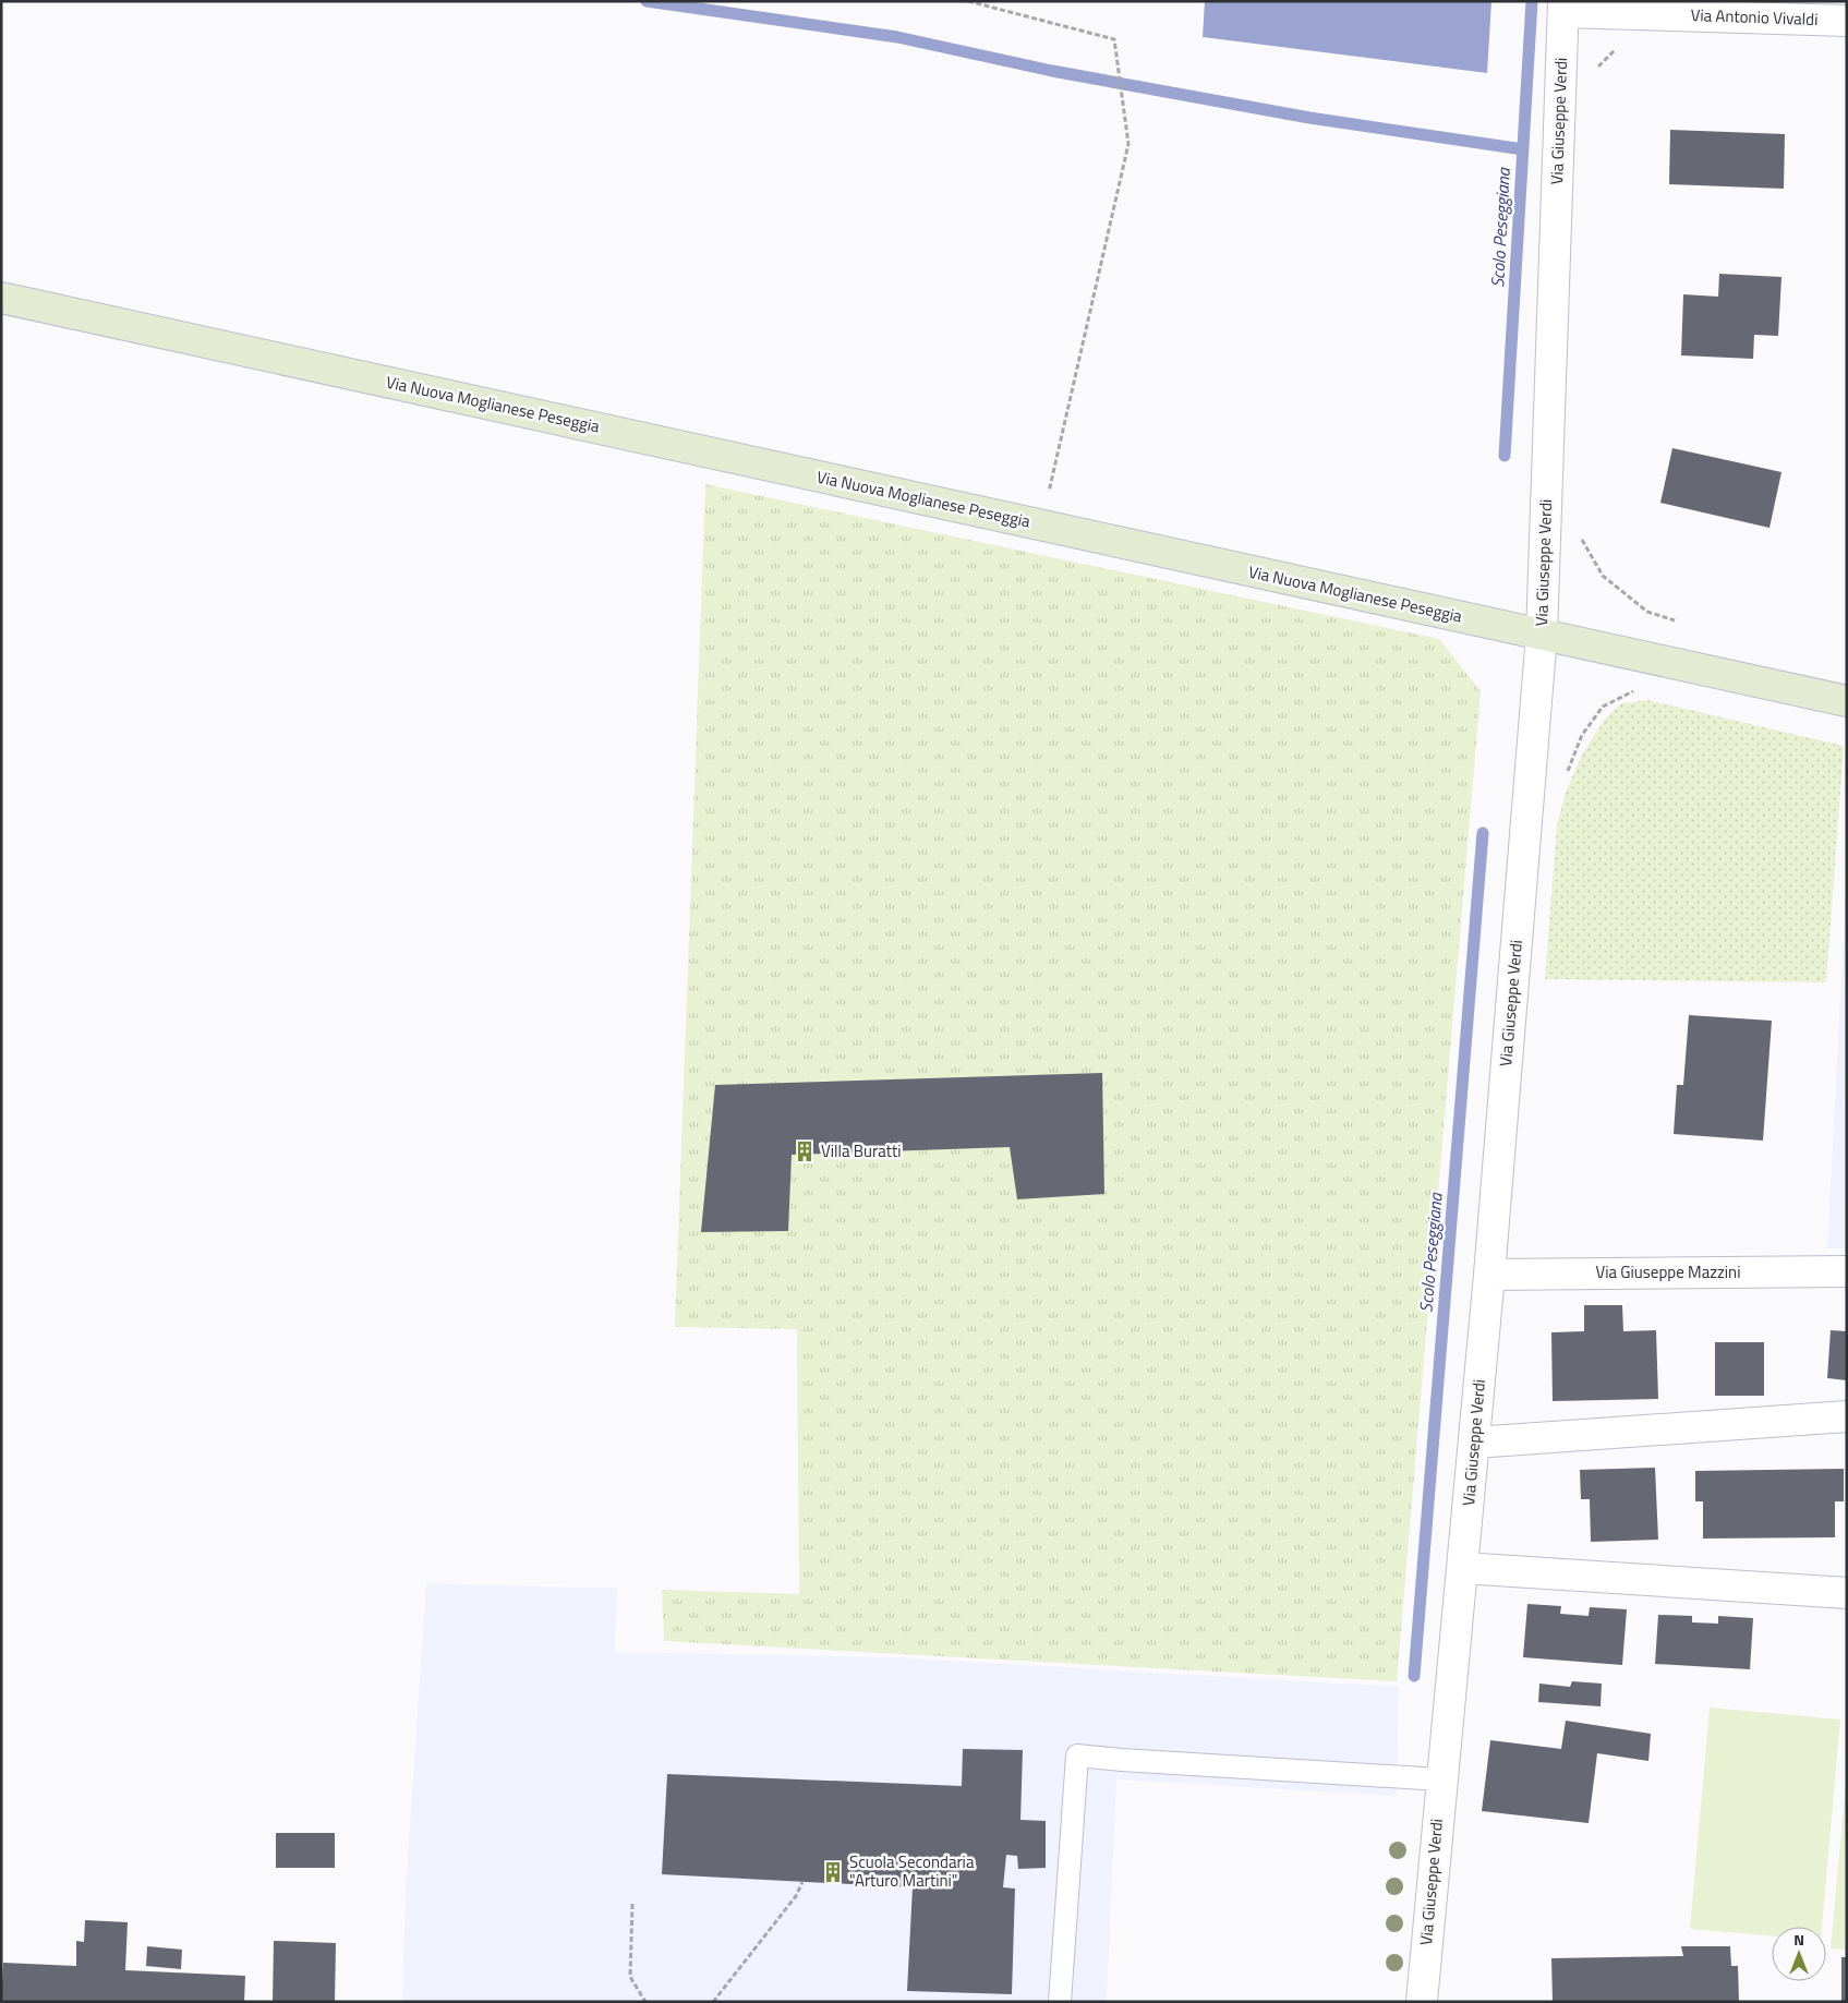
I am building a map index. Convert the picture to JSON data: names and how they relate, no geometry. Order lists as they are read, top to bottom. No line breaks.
{"streets":{"main road":["Via Nuova Moglianese Peseggia"],"street":["Via Antonio Vivaldi","Via Giuseppe Verdi","Via Giuseppe Mazzini"]},"crossings":[["Via Antonio Vivaldi","Via Giuseppe Verdi"],["Via Giuseppe Verdi","Via Nuova Moglianese Peseggia"],["Via Giuseppe Verdi","Via Giuseppe Mazzini"]],"water":["Scolo Peseggiana"],"places":{"building":["Villa Buratti","Scuola Secondaria \"Arturo Martini\""]},"north":"top"}
